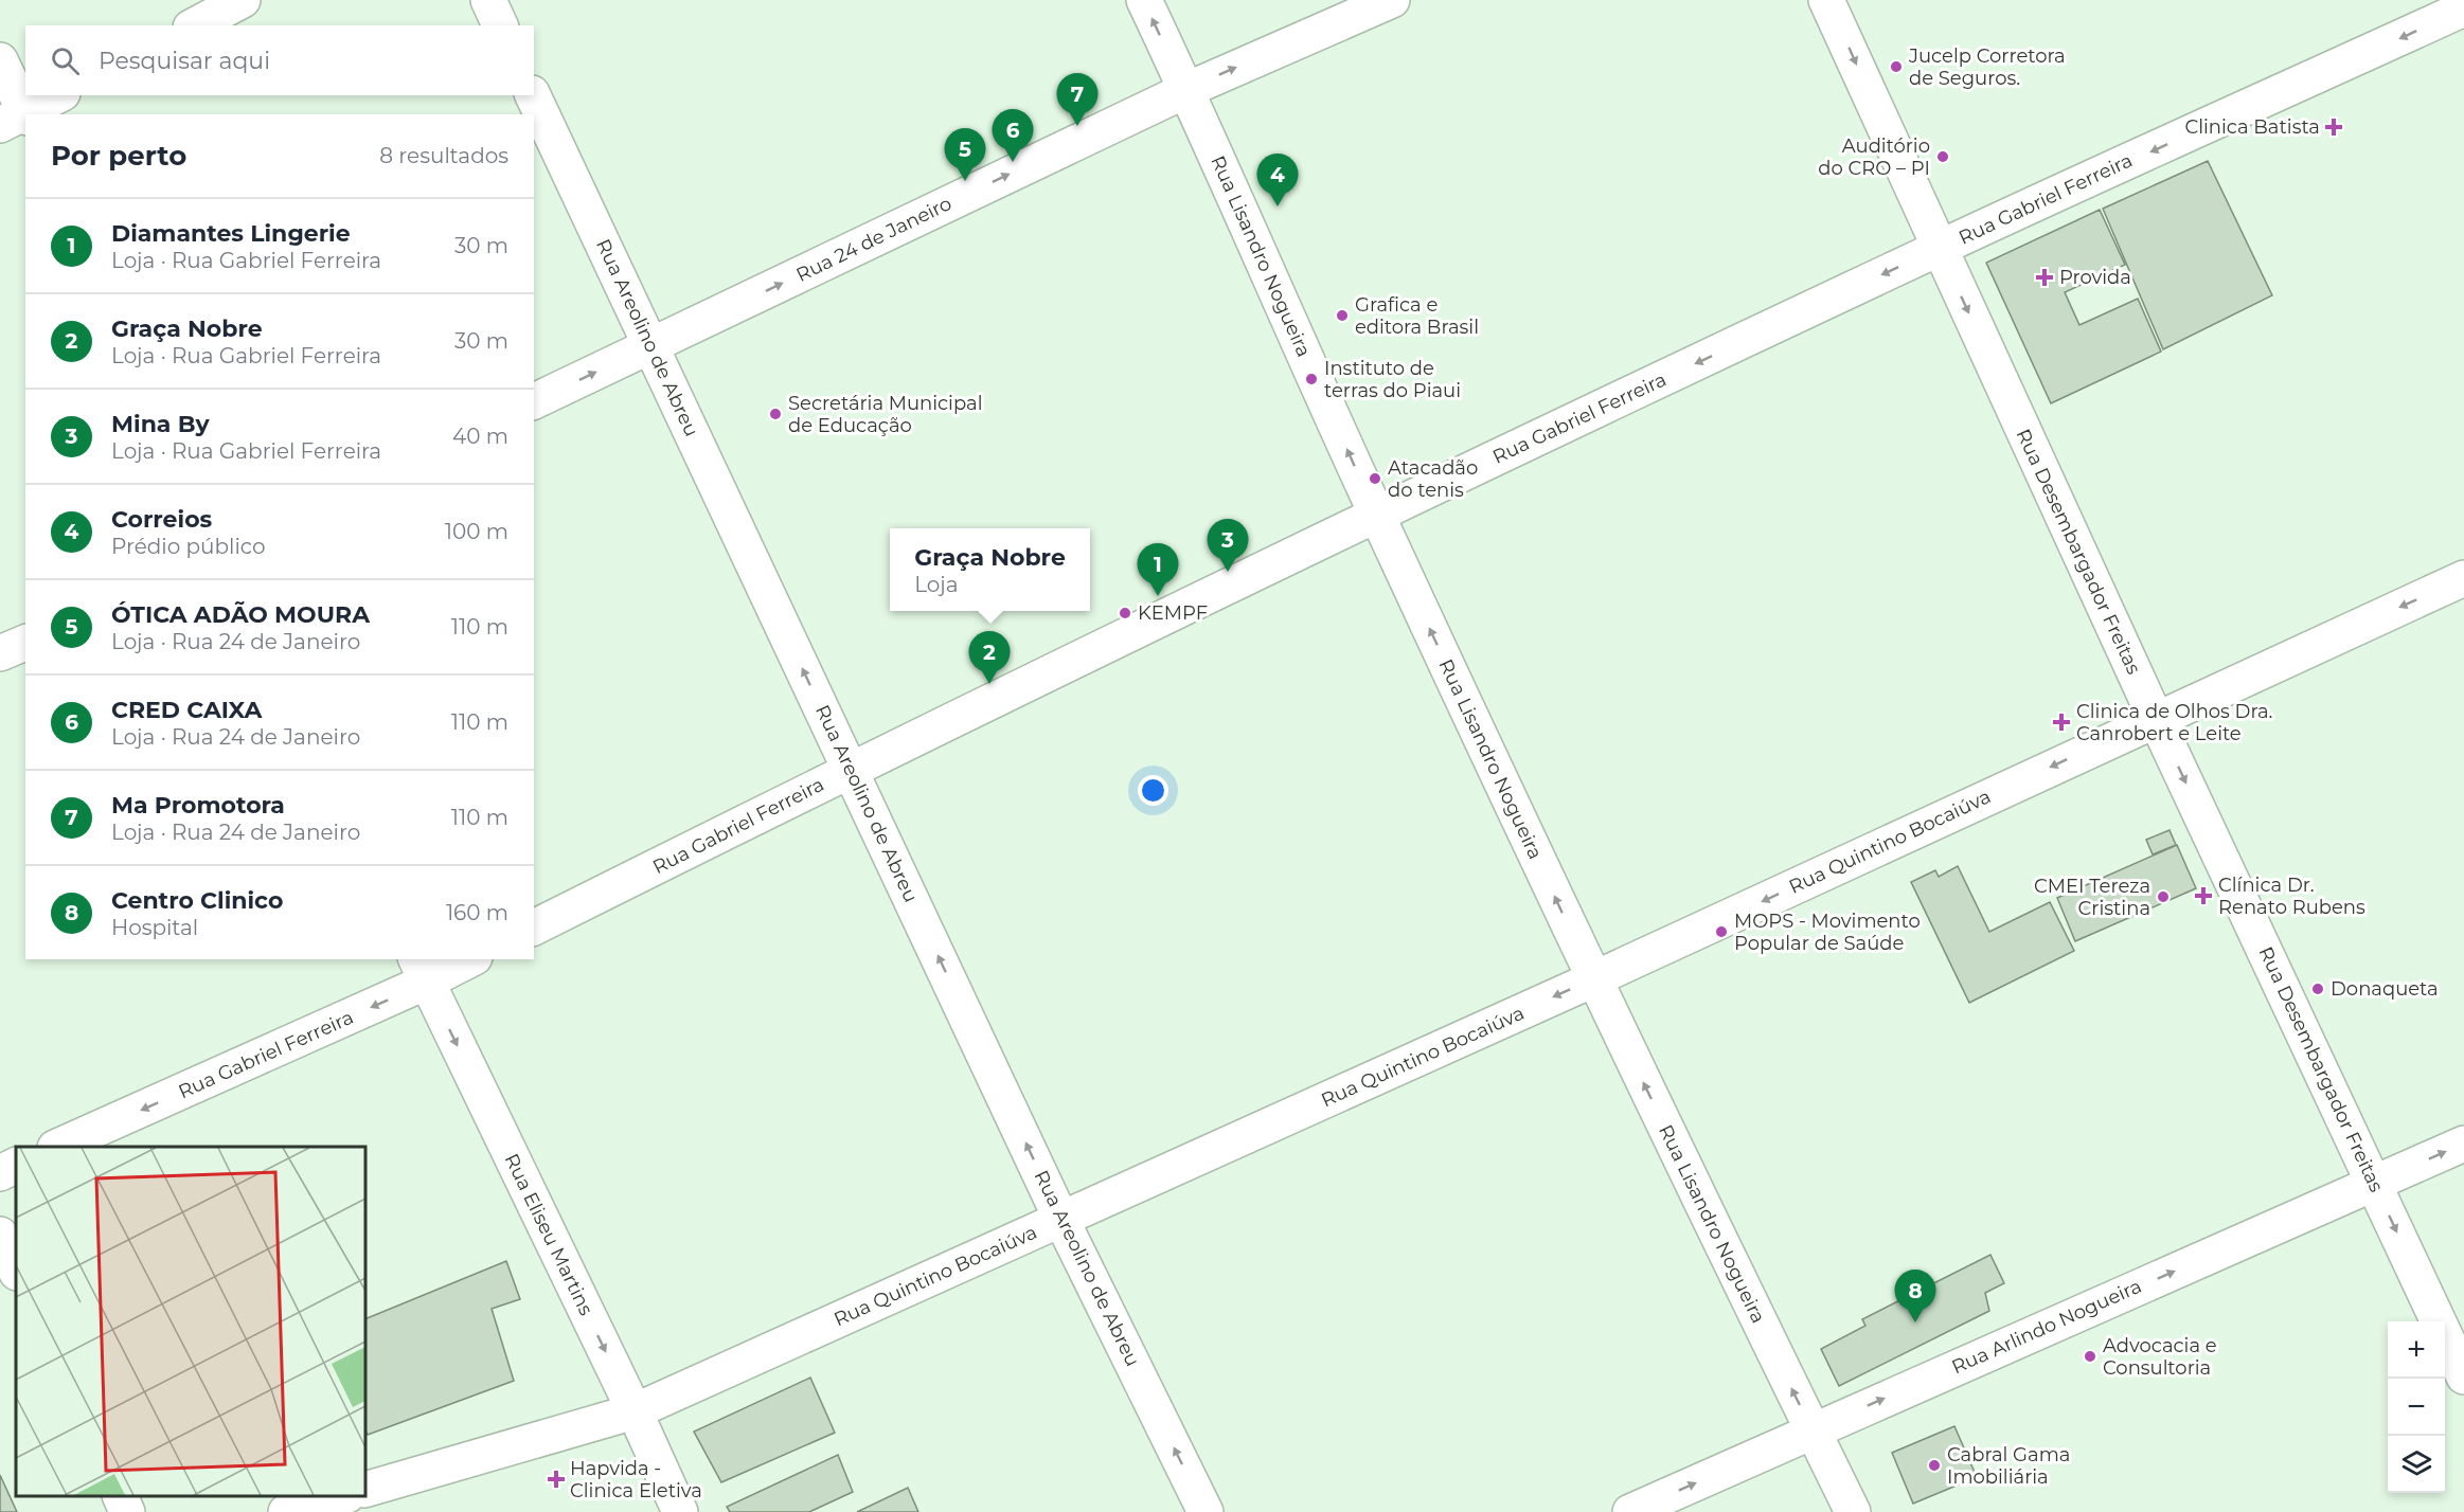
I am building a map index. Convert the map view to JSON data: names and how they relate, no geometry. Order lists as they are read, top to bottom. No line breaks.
{"streets":{"street":["Rua Gabriel Ferreira","Rua 24 de Janeiro","Rua Lisandro Nogueira","Rua Areolino de Abreu","Rua Desembargador Freitas","Rua Quintino Bocaiúva","Rua Eliseu Martins","Rua Arlindo Nogueira"]},"crossings":[["Rua Gabriel Ferreira","Rua Lisandro Nogueira"],["Rua Gabriel Ferreira","Rua Areolino de Abreu"],["Rua Gabriel Ferreira","Rua Desembargador Freitas"],["Rua Gabriel Ferreira","Rua Eliseu Martins"],["Rua 24 de Janeiro","Rua Lisandro Nogueira"],["Rua 24 de Janeiro","Rua Areolino de Abreu"],["Rua Lisandro Nogueira","Rua Quintino Bocaiúva"],["Rua Lisandro Nogueira","Rua Arlindo Nogueira"],["Rua Areolino de Abreu","Rua Quintino Bocaiúva"],["Rua Desembargador Freitas","Rua Quintino Bocaiúva"],["Rua Desembargador Freitas","Rua Arlindo Nogueira"],["Rua Quintino Bocaiúva","Rua Eliseu Martins"]],"one_way":["Rua Gabriel Ferreira","Rua 24 de Janeiro","Rua Lisandro Nogueira","Rua Areolino de Abreu","Rua Desembargador Freitas","Rua Quintino Bocaiúva","Rua Eliseu Martins","Rua Arlindo Nogueira"],"places":{"other":["Jucelp Corretora de Seguros.","Auditório do CRO – PI","Grafica e editora Brasil","Instituto de terras do Piaui","Secretária Municipal de Educação","Atacadão do tenis","KEMPF","CMEI Tereza Cristina","MOPS - Movimento Popular de Saúde","Donaqueta","Advocacia e Consultoria","Cabral Gama Imobiliária"],"health":["Clinica Batista","Provida","Clinica de Olhos Dra. Canrobert e Leite","Clínica Dr. Renato Rubens","Hapvida - Clinica Eletiva"]},"page":{"search":"Pesquisar aqui","pins":["7","6","5","4","3","1","2","8"],"heading":["Por perto","8 resultados"],"list":[{"mark":"1","name":"Diamantes Lingerie","note":"Loja · Rua Gabriel Ferreira","value":"30 m"},{"mark":"2","name":"Graça Nobre","note":"Loja · Rua Gabriel Ferreira","value":"30 m"},{"mark":"3","name":"Mina By","note":"Loja · Rua Gabriel Ferreira","value":"40 m"},{"mark":"4","name":"Correios","note":"Prédio público","value":"100 m"},{"mark":"5","name":"ÓTICA ADÃO MOURA","note":"Loja · Rua 24 de Janeiro","value":"110 m"},{"mark":"6","name":"CRED CAIXA","note":"Loja · Rua 24 de Janeiro","value":"110 m"},{"mark":"7","name":"Ma Promotora","note":"Loja · Rua 24 de Janeiro","value":"110 m"},{"mark":"8","name":"Centro Clinico","note":"Hospital","value":"160 m"}],"popup":["Graça Nobre","Loja"],"map_buttons":["+","−"]}}
